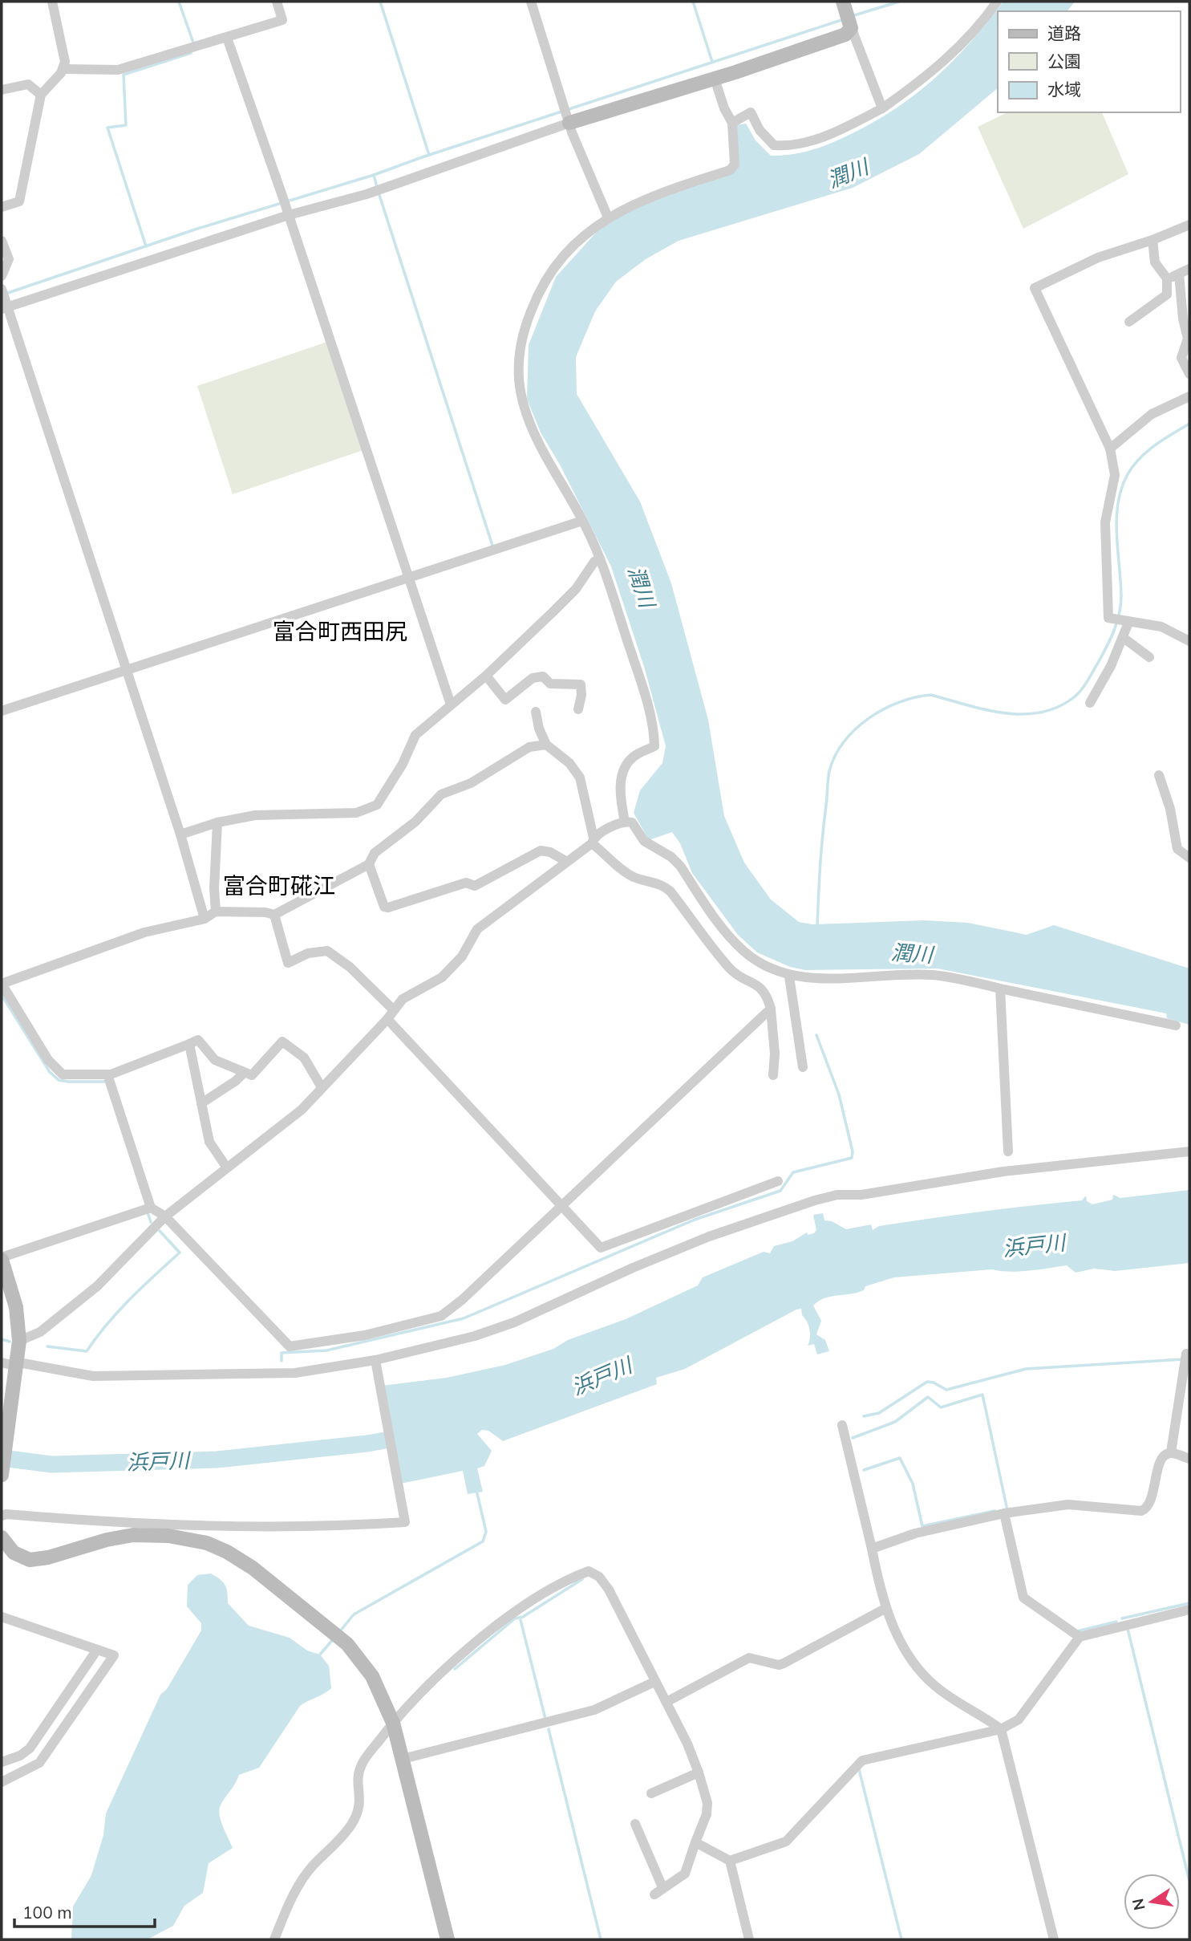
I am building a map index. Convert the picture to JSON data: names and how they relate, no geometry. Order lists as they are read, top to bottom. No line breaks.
{"districts":["富合町西田尻","富合町硴江"],"water":["潤川","浜戸川"],"legend":["道路","公園","水域"],"scale_bar":"100 m","north":"left"}
